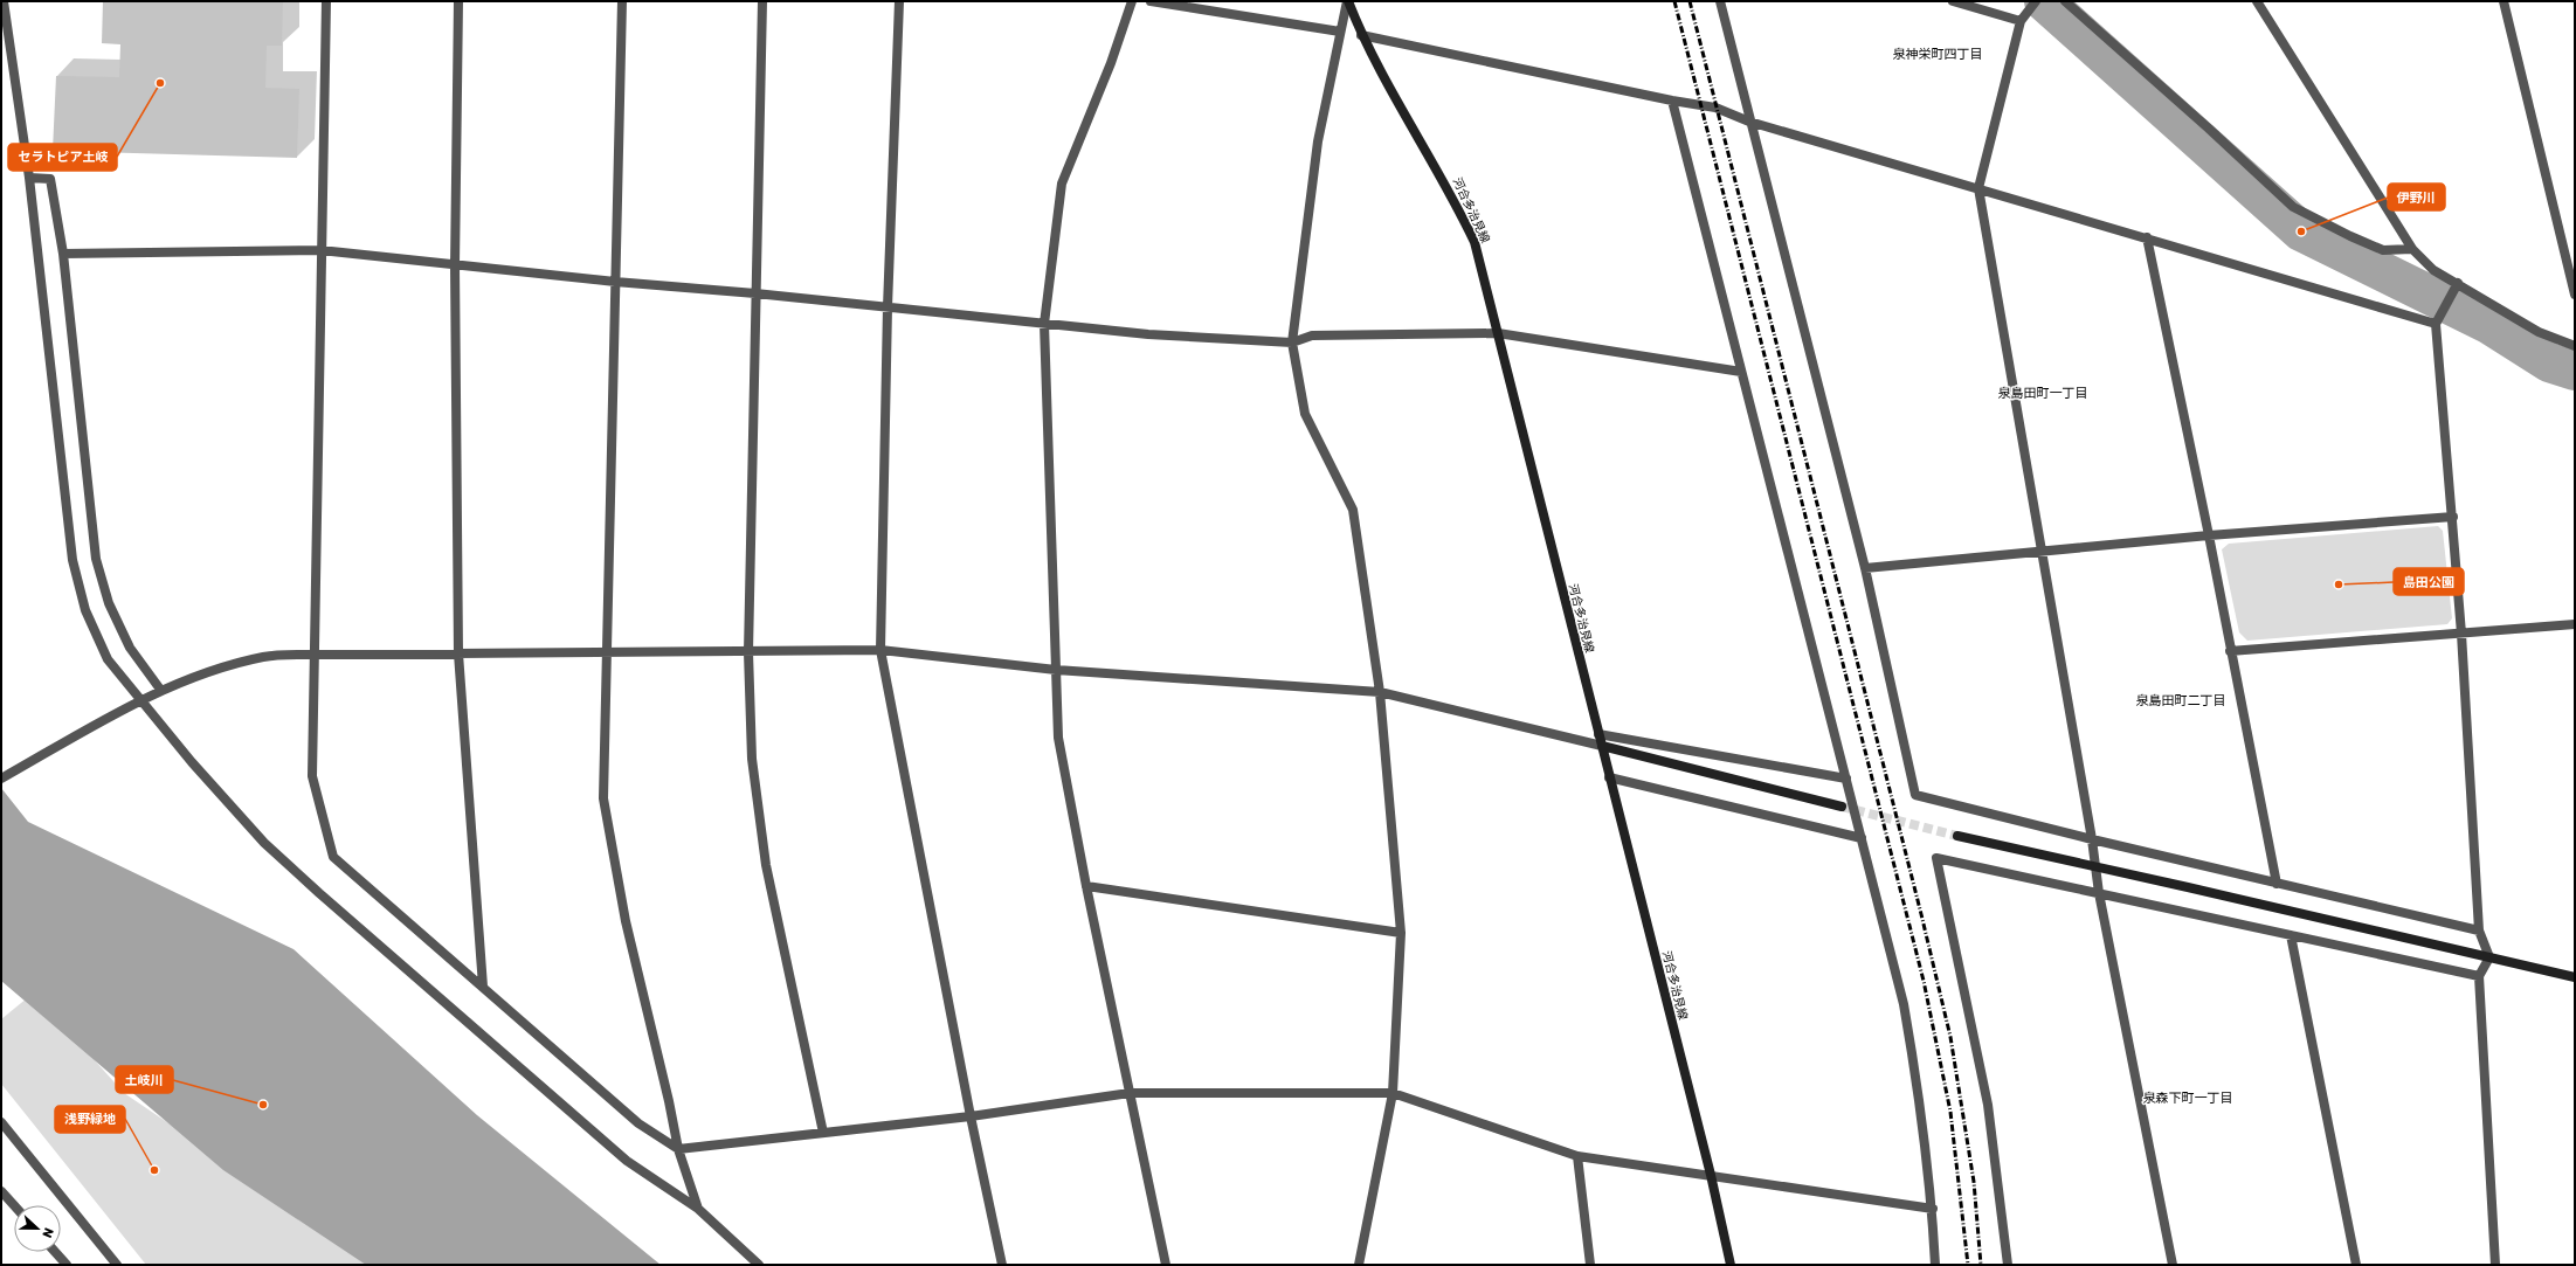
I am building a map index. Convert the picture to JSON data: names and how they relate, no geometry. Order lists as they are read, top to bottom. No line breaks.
{"streets":{"main road":["河合多治見線"]},"districts":["泉神栄町四丁目","泉島田町一丁目","泉島田町二丁目","泉森下町一丁目"],"places":["セラトピア土岐","伊野川","島田公園","土岐川","浅野緑地"],"north":"right"}
